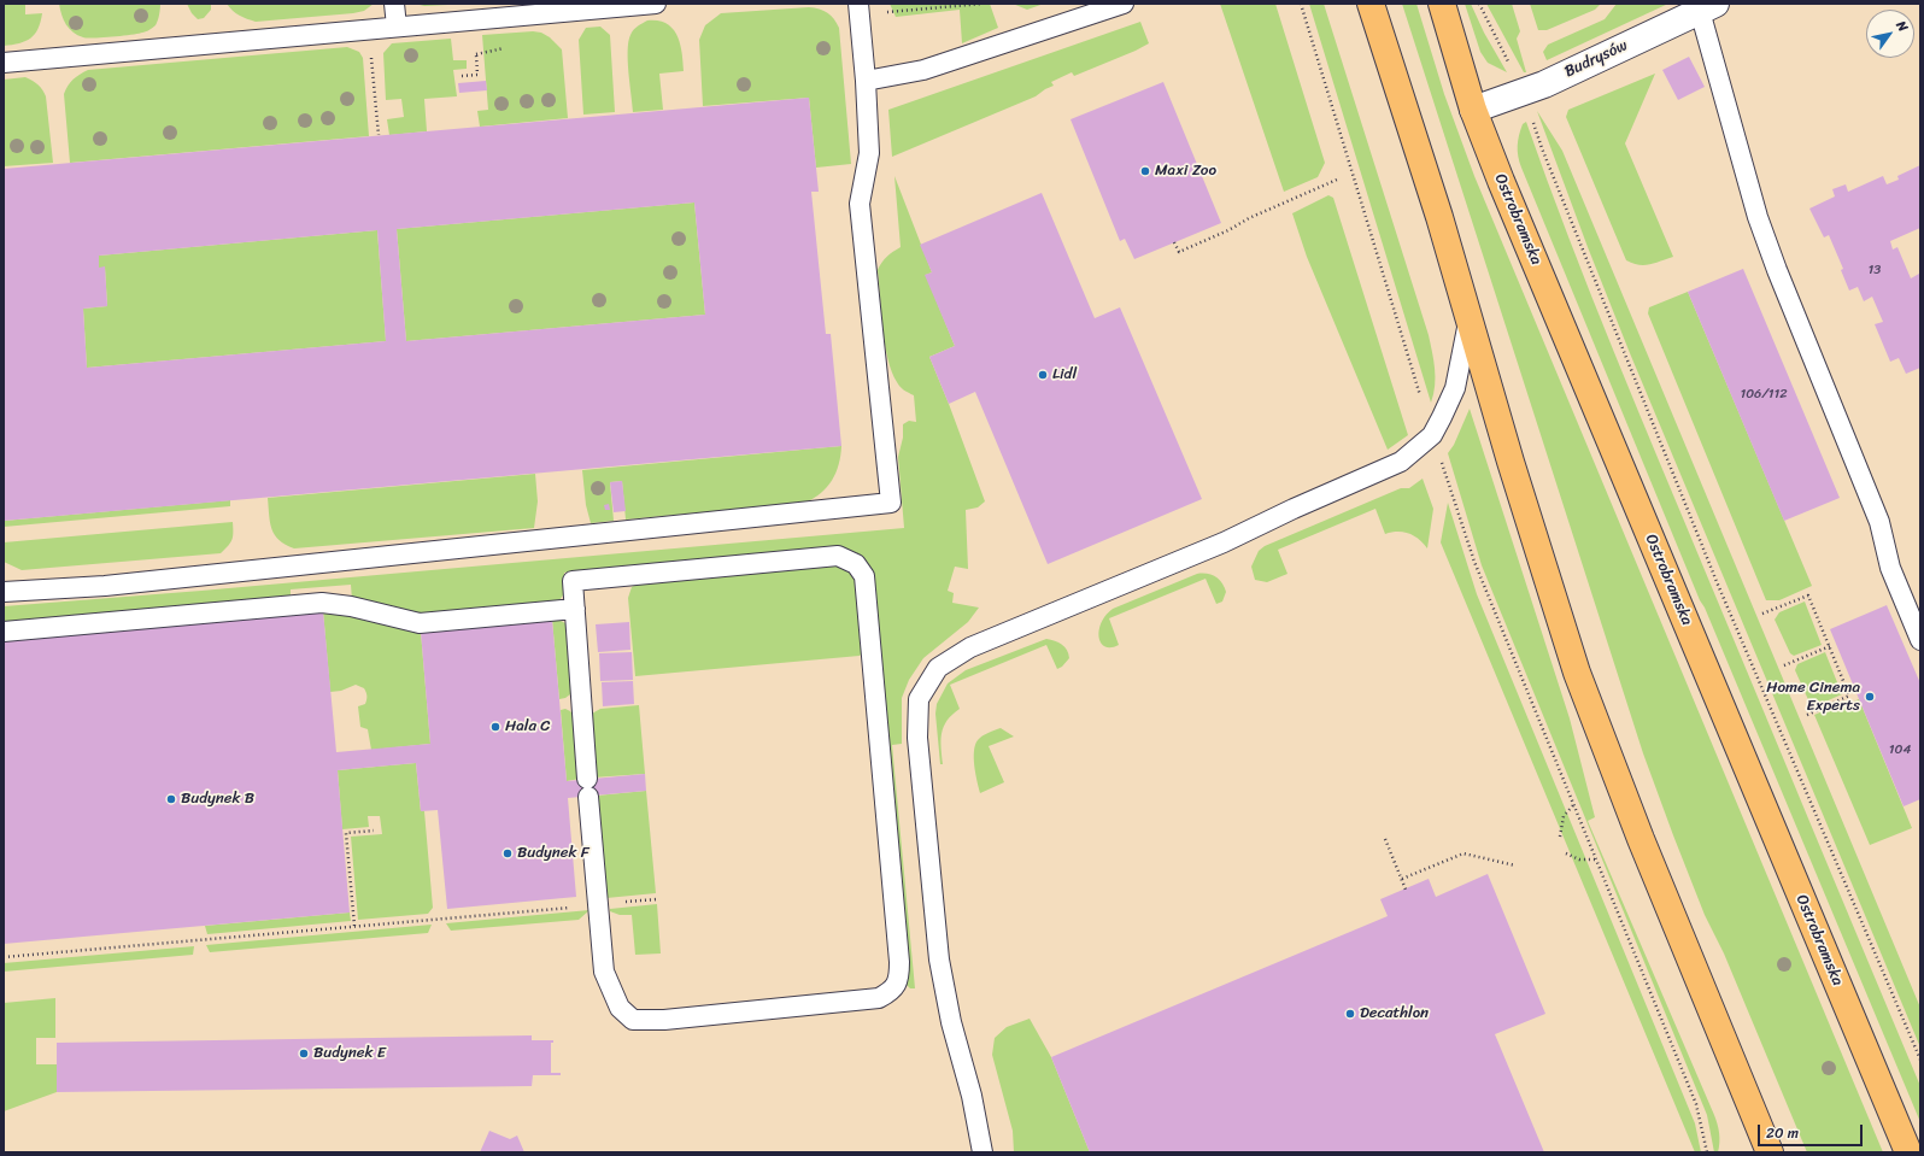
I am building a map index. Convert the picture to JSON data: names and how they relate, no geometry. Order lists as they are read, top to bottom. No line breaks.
{"streets":{"main road":["Ostrobramska"],"street":["Budrysów"]},"crossings":[["Budrysów","Ostrobramska"]],"places":["Maxi Zoo","Lidl","Home Cinema Experts","Hala C","Budynek B","Budynek F","Decathlon","Budynek E"],"house_numbers":["13","106/112","104"],"scale_bar":"20 m","north":"top right"}
